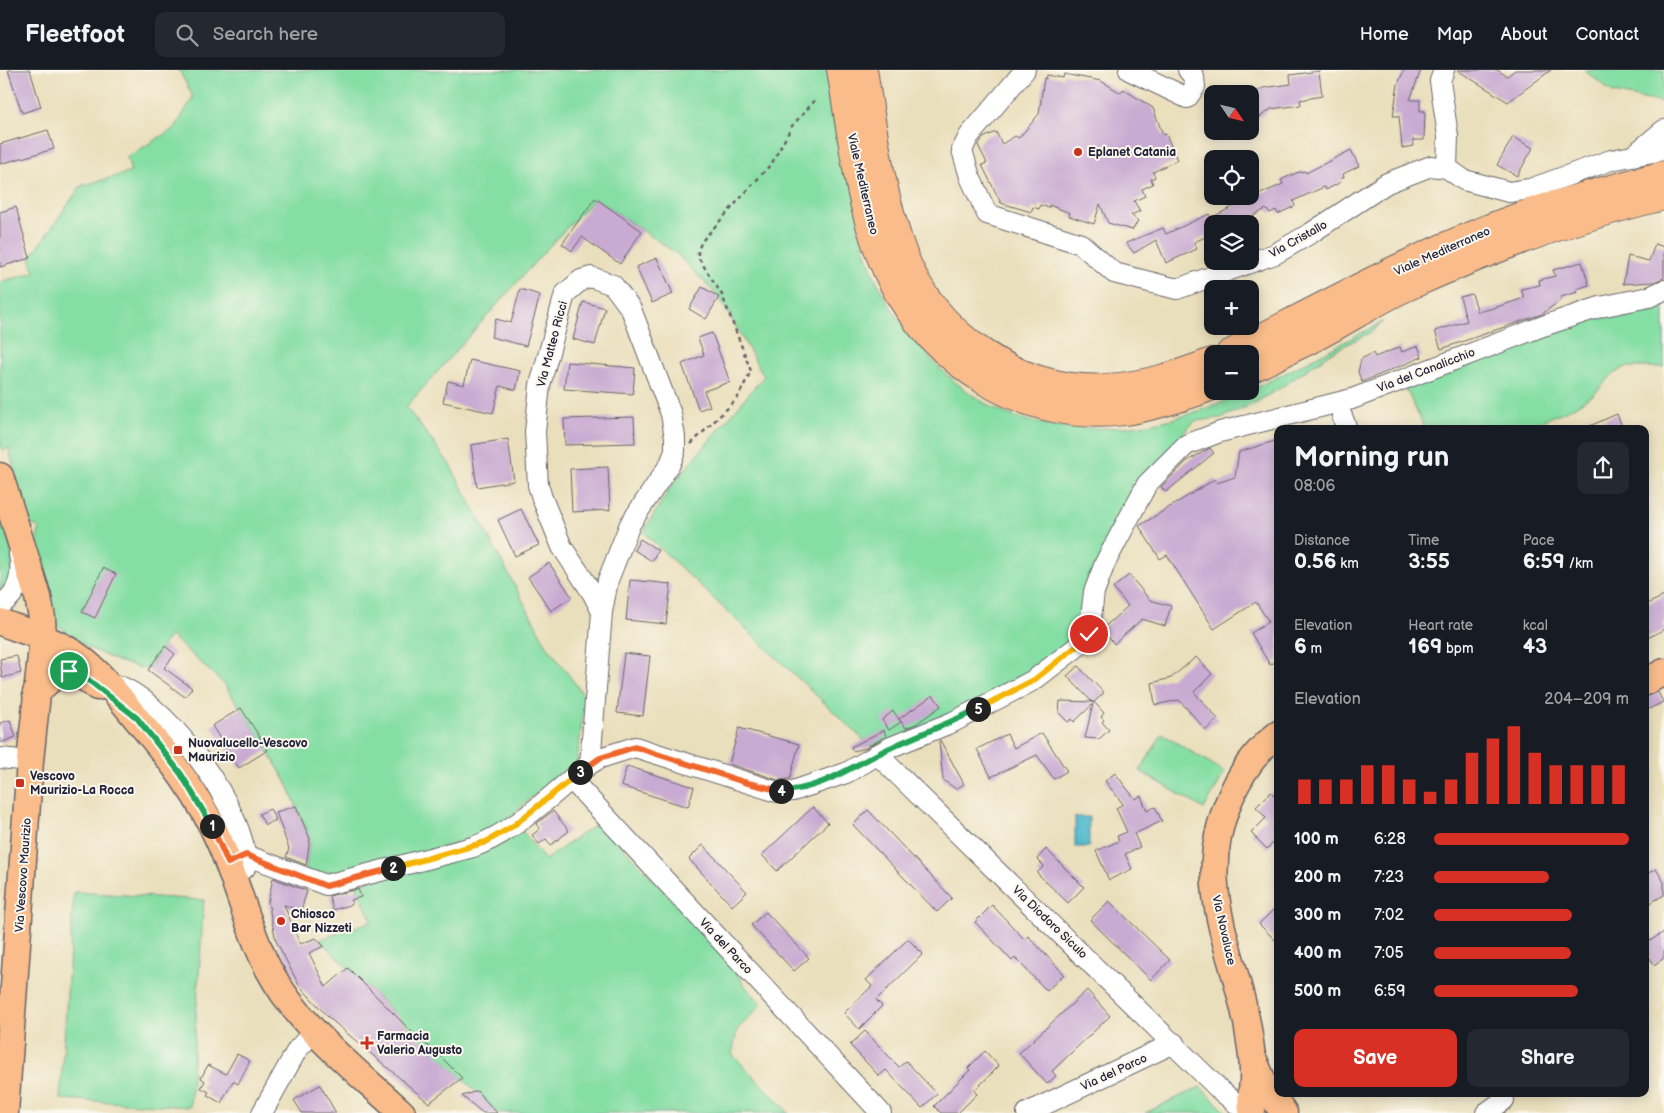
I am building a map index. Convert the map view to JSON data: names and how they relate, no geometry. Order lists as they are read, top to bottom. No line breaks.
{"streets":{"highway":["Viale Mediterraneo"],"main road":["Via Vescovo Maurizio","Via Novaluce"],"street":["Via Cristallo","Via Matteo Ricci","Via del Canalicchio","Via Diodoro Siculo","Via del Parco"]},"crossings":[["Via del Canalicchio","Via Diodoro Siculo"],["Via Diodoro Siculo","Via del Parco"]],"places":{"other":["Eplanet Catania","Chiosco Bar Nizzeti"],"transit":["Nuovalucello-Vescovo Maurizio","Vescovo Maurizio-La Rocca"],"health":["Farmacia Valerio Augusto"]},"north":"bottom right","page":{"header":"Fleetfoot","search":"Search here","nav":["Home","Map","About","Contact"],"map_buttons":["+","−"],"heading":["Morning run","08:06"],"stats":[["Distance","0.56 km"],["Time","3:55"],["Pace","6:59 /km"],["Elevation","6 m"],["Heart rate","169 bpm"],["kcal","43"]],"chart":["Elevation","204–209 m"],"pins":["5","3","4","1","2"],"list":[{"name":"100 m","note":"6:28"},{"name":"200 m","note":"7:23"},{"name":"300 m","note":"7:02"},{"name":"400 m","note":"7:05"},{"name":"500 m","note":"6:59"}],"buttons":["Save","Share"]}}
